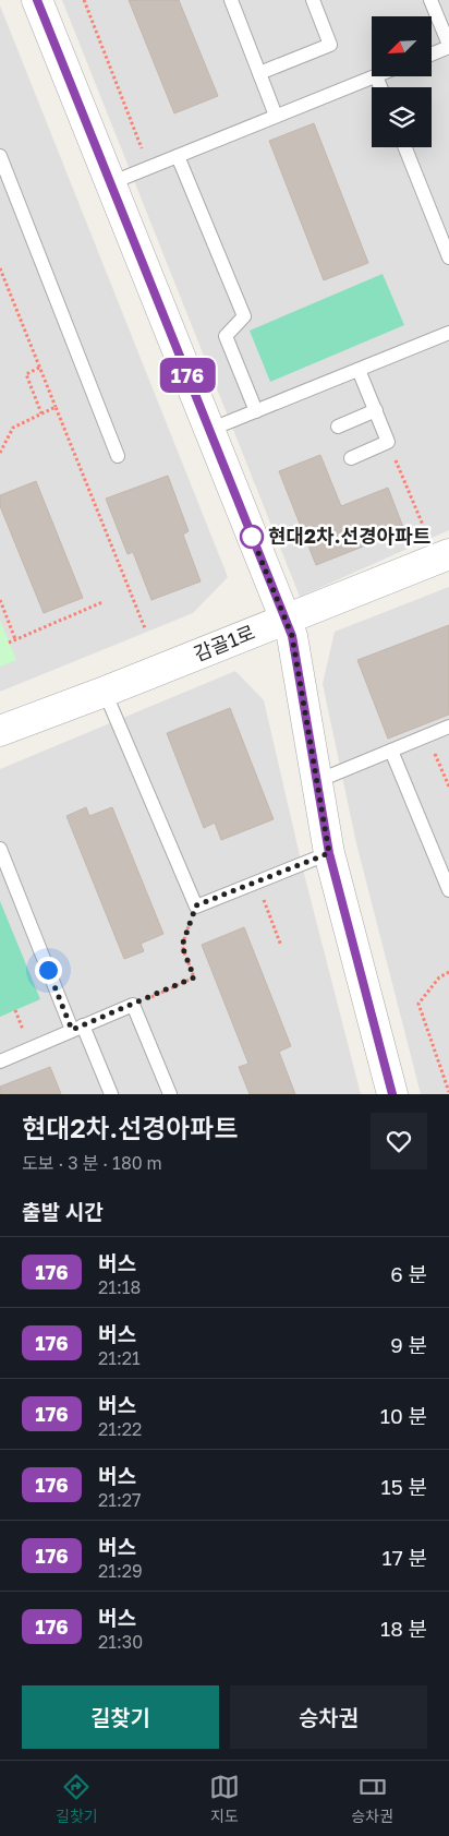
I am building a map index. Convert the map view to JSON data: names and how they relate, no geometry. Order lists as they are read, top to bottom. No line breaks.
{"streets":{"street":["감골1로"]},"places":["현대2차.선경아파트"],"lines":["bus line 176"],"north":"bottom left","page":{"on_map":"176","heading":[["현대2차.선경아파트","도보 · 3 분 · 180 m"],"출발 시간"],"list":[{"mark":"176","name":"버스","note":"21:18","value":"6 분"},{"mark":"176","name":"버스","note":"21:21","value":"9 분"},{"mark":"176","name":"버스","note":"21:22","value":"10 분"},{"mark":"176","name":"버스","note":"21:27","value":"15 분"},{"mark":"176","name":"버스","note":"21:29","value":"17 분"},{"mark":"176","name":"버스","note":"21:30","value":"18 분"}],"buttons":["길찾기","승차권"],"tabs":["길찾기","지도","승차권"]}}
